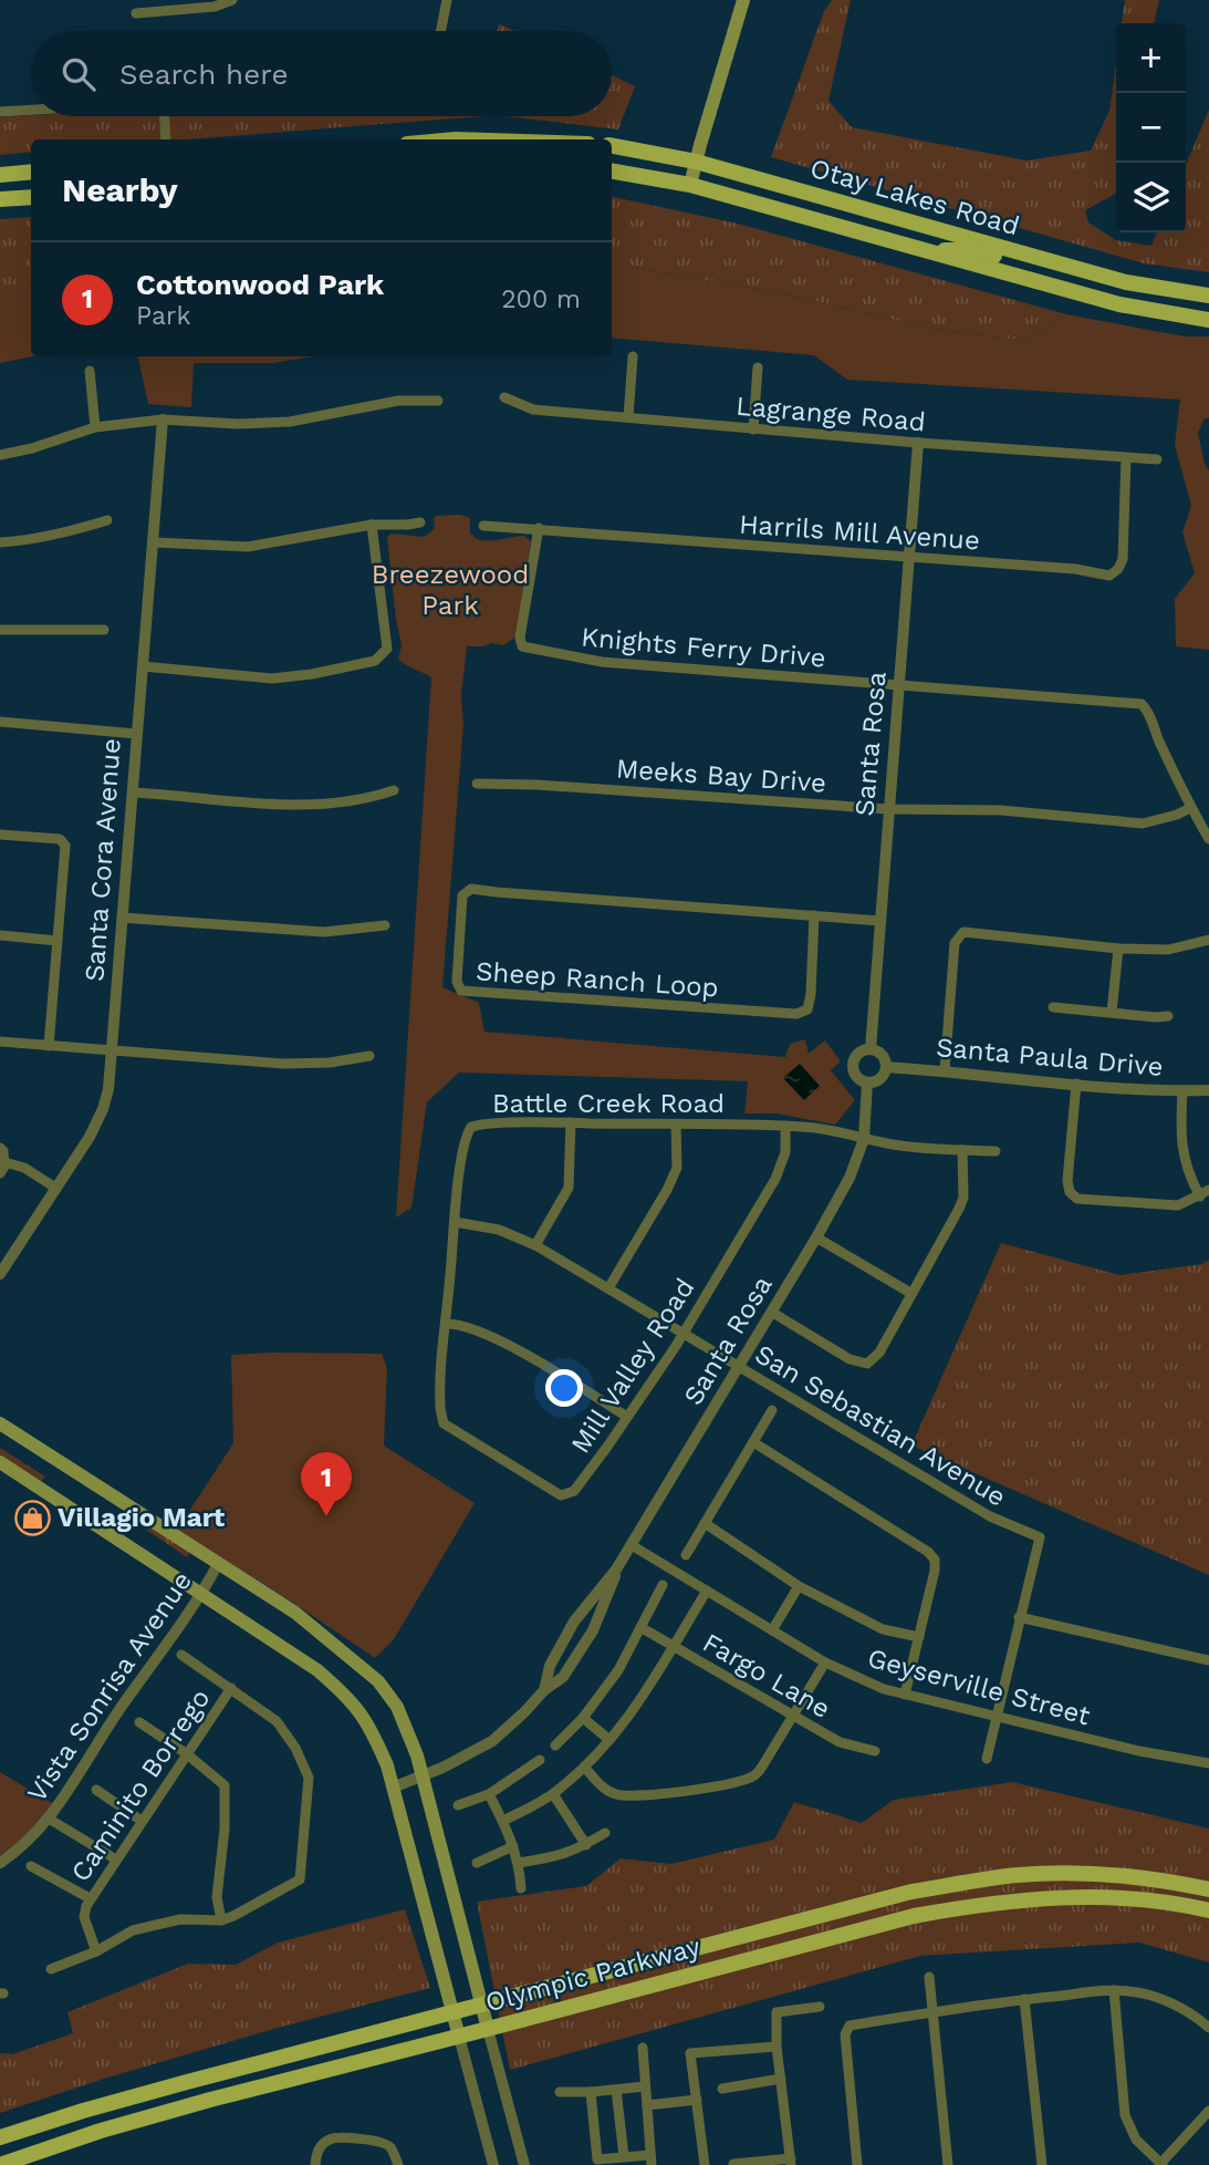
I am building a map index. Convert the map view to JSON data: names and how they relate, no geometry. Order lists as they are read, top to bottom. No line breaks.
{"streets":{"main road":["Otay Lakes Road","Olympic Parkway"],"street":["Lagrange Road","Harrils Mill Avenue","Knights Ferry Drive","Santa Rosa","Meeks Bay Drive","Santa Cora Avenue","Sheep Ranch Loop","Santa Paula Drive","Battle Creek Road","Mill Valley Road","San Sebastian Avenue","Fargo Lane","Vista Sonrisa Avenue","Geyserville Street","Caminito Borrego"]},"crossings":[["Lagrange Road","Harrils Mill Avenue"],["Lagrange Road","Santa Rosa"],["Harrils Mill Avenue","Knights Ferry Drive"],["Harrils Mill Avenue","Santa Rosa"],["Knights Ferry Drive","Santa Rosa"],["Knights Ferry Drive","Meeks Bay Drive"],["Santa Rosa","Meeks Bay Drive"],["Santa Rosa","Sheep Ranch Loop"],["Santa Rosa","Santa Paula Drive"],["Santa Rosa","Battle Creek Road"],["Santa Rosa","San Sebastian Avenue"],["Santa Rosa","Geyserville Street"],["Battle Creek Road","Mill Valley Road"],["Battle Creek Road","San Sebastian Avenue"],["Mill Valley Road","San Sebastian Avenue"]],"parks":["Breezewood Park"],"places":{"shop":["Villagio Mart"]},"page":{"map_buttons":["+","−"],"search":"Search here","heading":"Nearby","list":[{"mark":"1","name":"Cottonwood Park","note":"Park","value":"200 m"}],"pins":"1"}}
